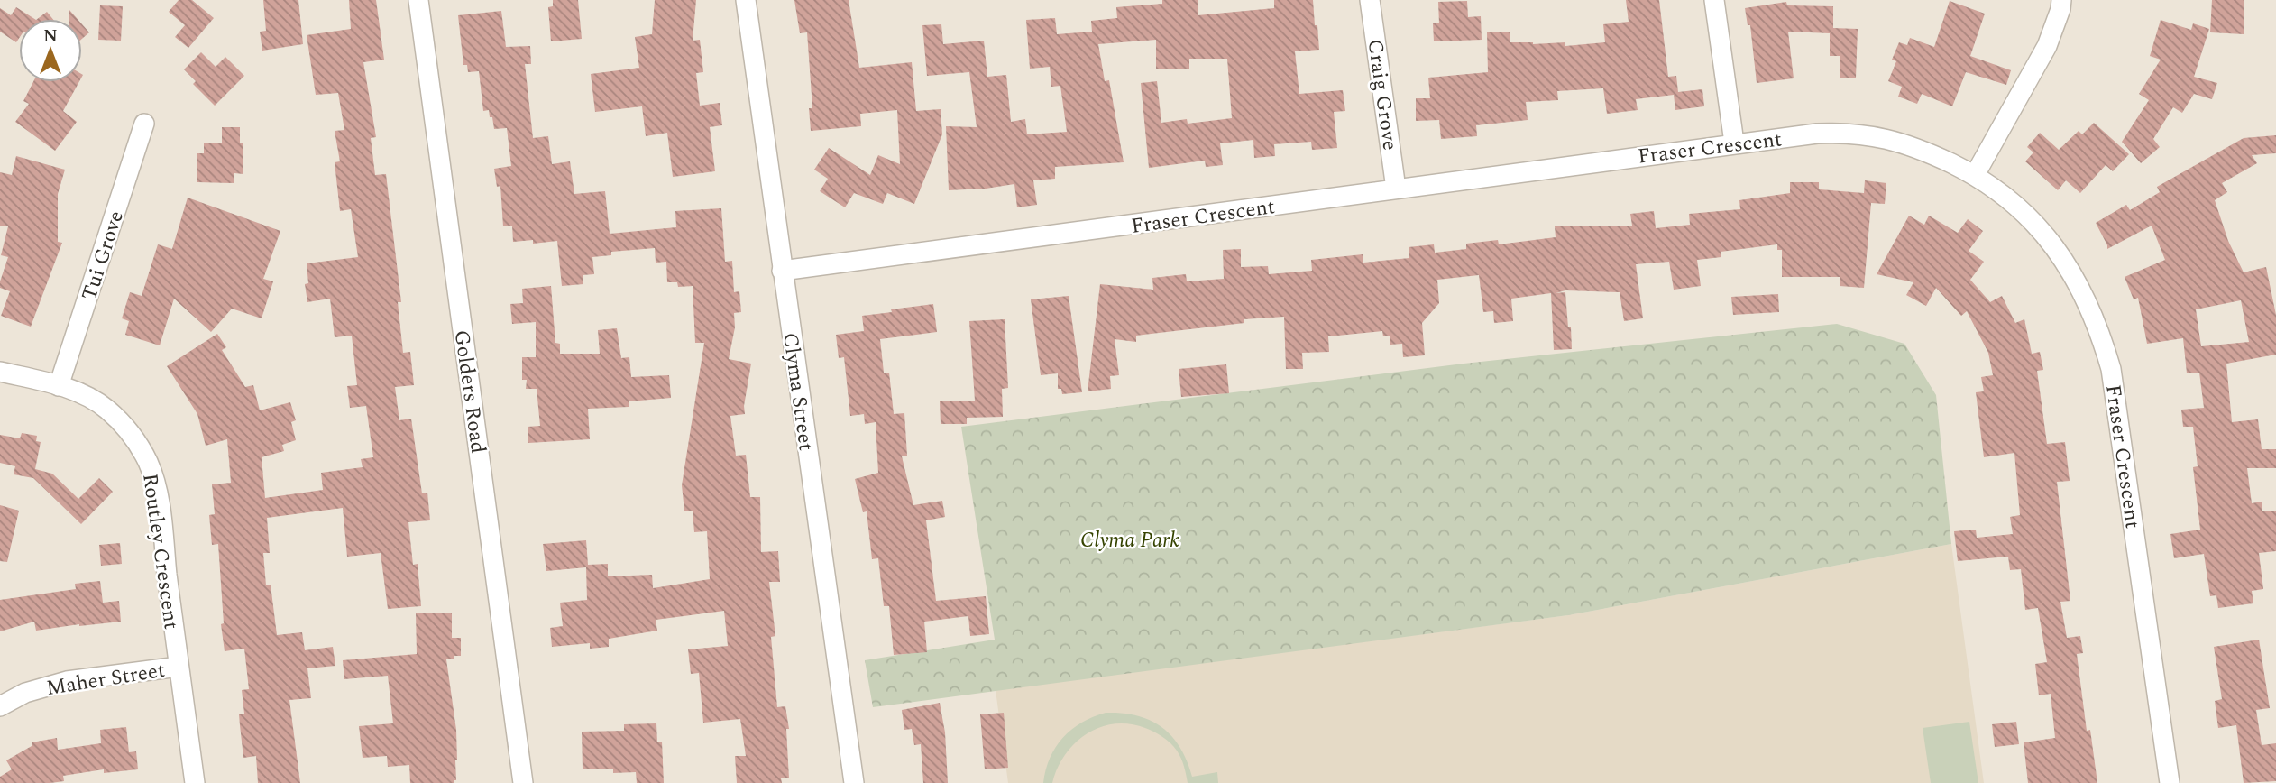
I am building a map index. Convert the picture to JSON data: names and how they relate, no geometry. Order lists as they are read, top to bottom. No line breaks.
{"streets":{"street":["Craig Grove","Fraser Crescent","Tui Grove","Golders Road","Clyma Street","Routley Crescent","Maher Street"]},"crossings":[["Craig Grove","Fraser Crescent"],["Fraser Crescent","Clyma Street"],["Tui Grove","Routley Crescent"],["Routley Crescent","Maher Street"]],"parks":["Clyma Park"],"north":"top"}
